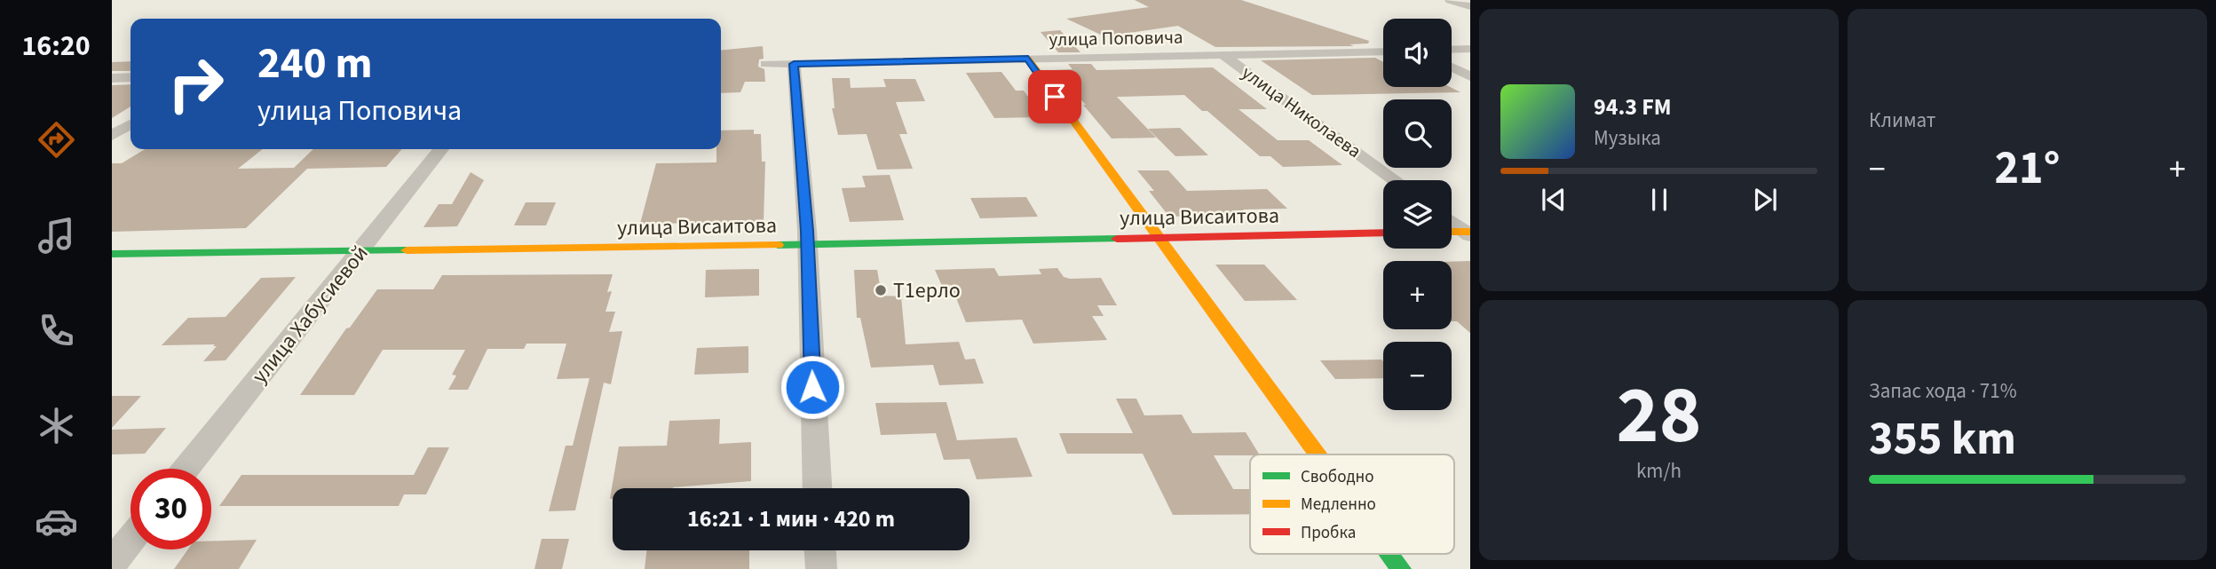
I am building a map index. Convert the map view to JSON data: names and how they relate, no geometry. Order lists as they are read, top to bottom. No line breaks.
{"streets":{"main road":["улица Висаитова"],"street":["улица Поповича","улица Николаева","улица Хабусиевой"]},"crossings":[["улица Поповича","улица Николаева"],["улица Висаитова","улица Хабусиевой"]],"places":["Т1ерло"],"legend":["Свободно","Медленно","Пробка"],"page":{"tabs":"16:20","tile":["Климат",["28","km/h"],["Запас хода · 71%","355 km"]],"map_buttons":["+","−"],"turn":["240 m","улица Поповича"],"song":["94.3 FM","Музыка"],"heat":["−","21°","+"],"limit":"30","trip":"16:21 · 1 мин · 420 m"}}
